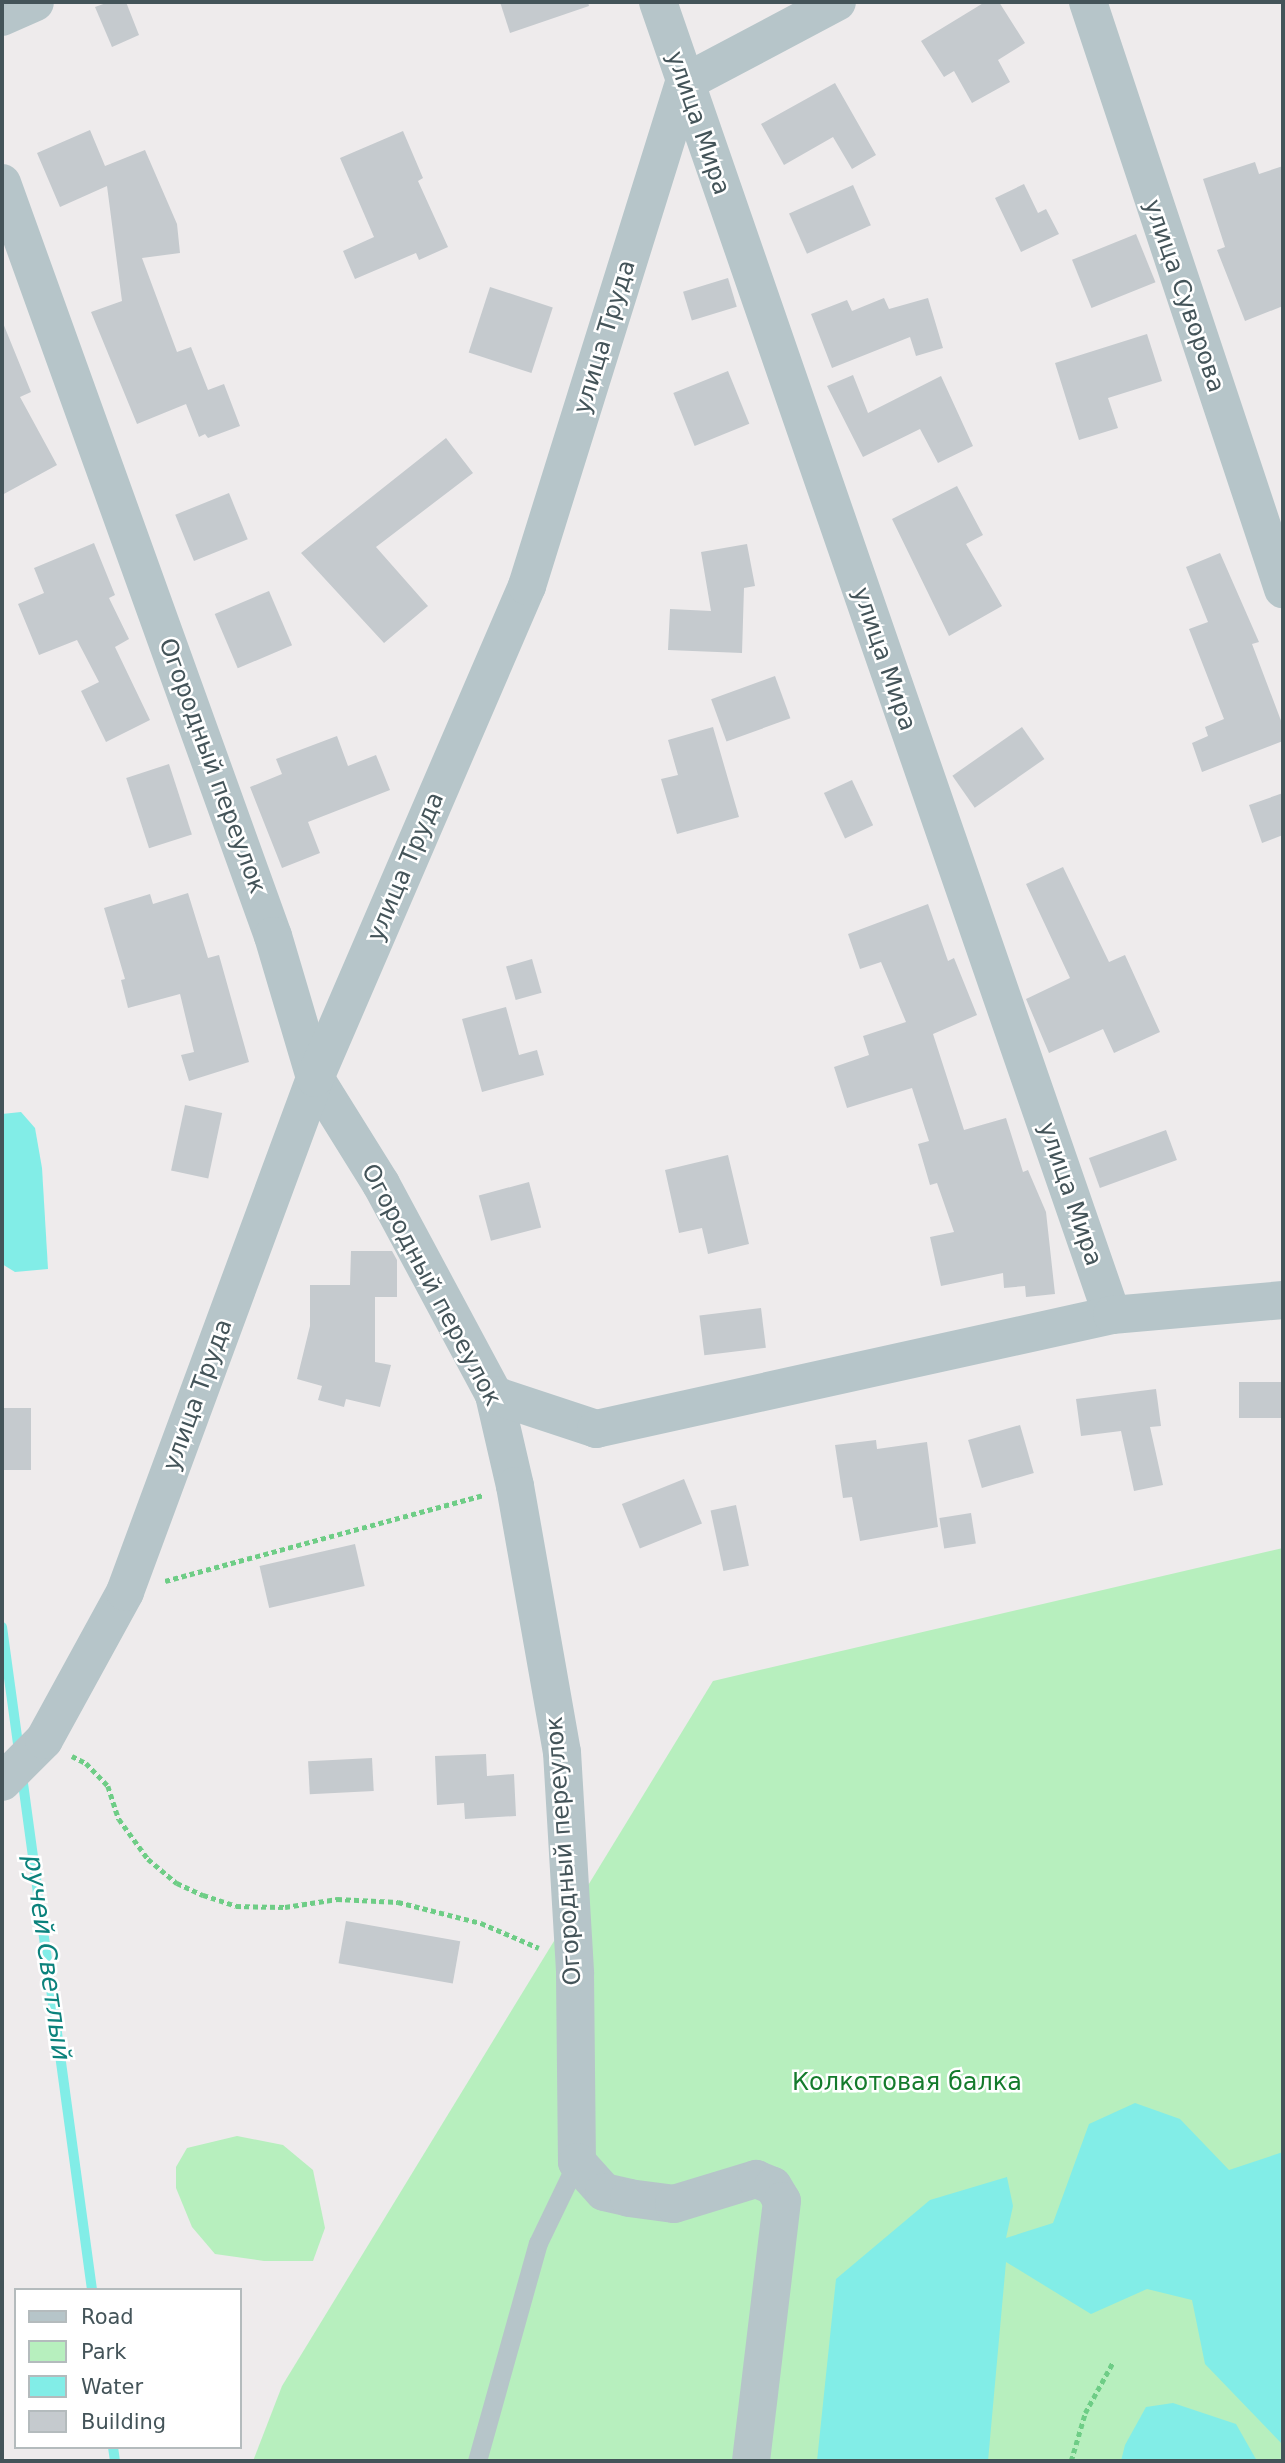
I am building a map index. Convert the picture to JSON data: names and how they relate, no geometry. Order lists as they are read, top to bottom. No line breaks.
{"streets":{"street":["улица Мира","улица Суворова","улица Труда","Огородный переулок"]},"crossings":[["улица Мира","улица Труда"],["улица Труда","Огородный переулок"]],"water":["ручей Светлый"],"parks":["Колкотовая балка"],"legend":["Road","Park","Water","Building"]}
